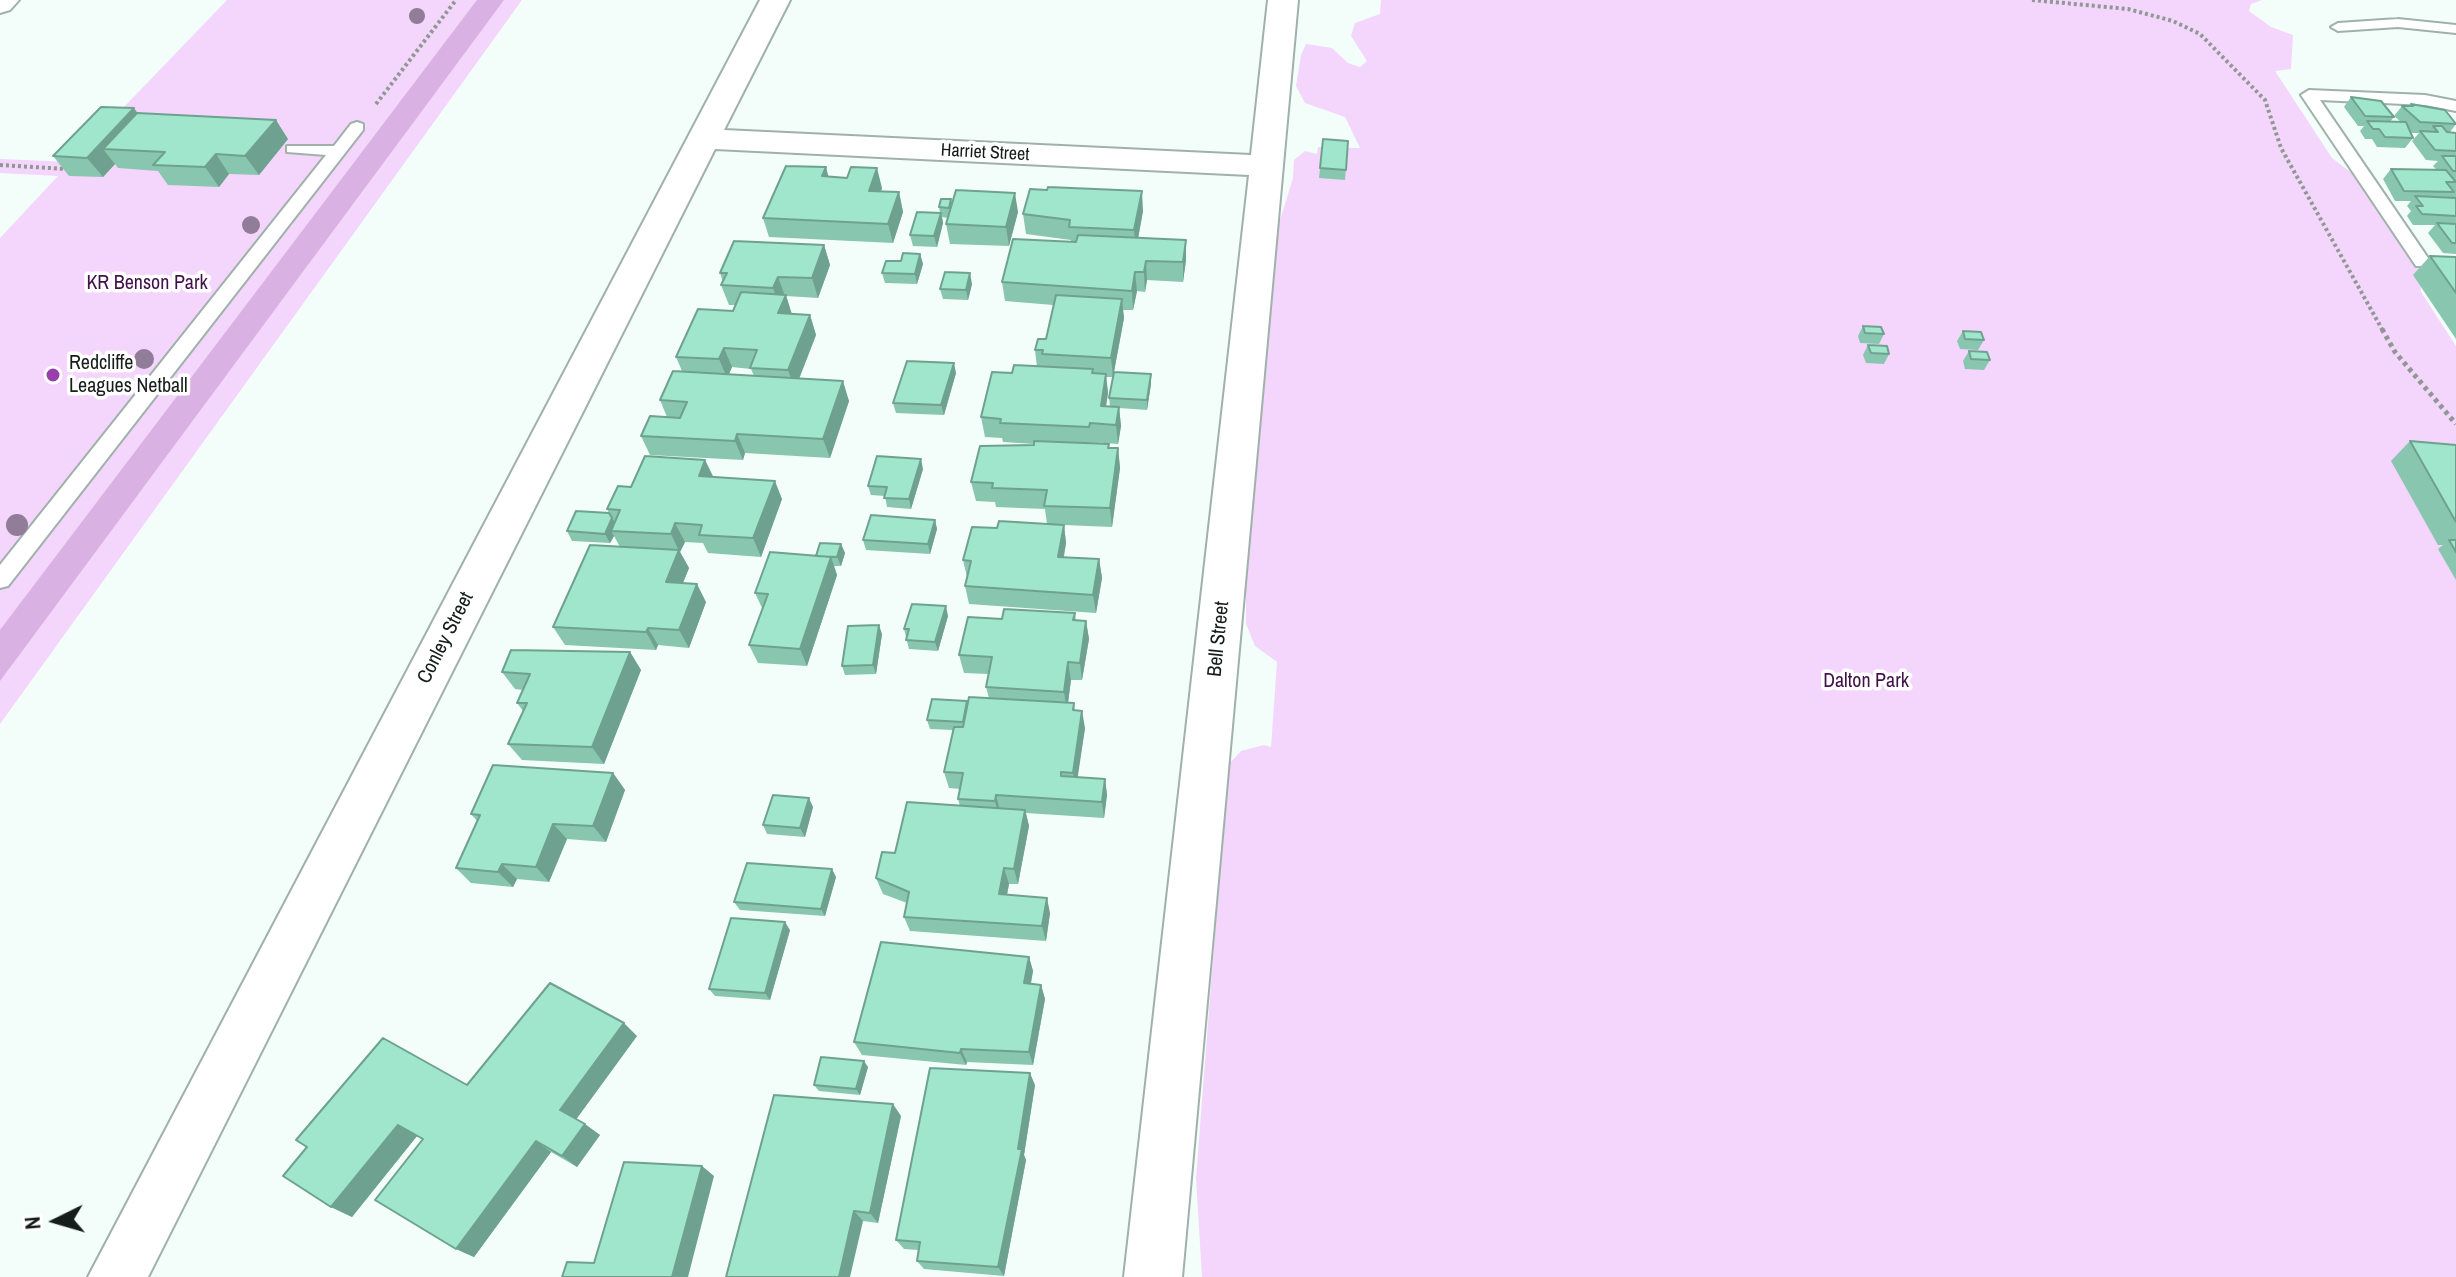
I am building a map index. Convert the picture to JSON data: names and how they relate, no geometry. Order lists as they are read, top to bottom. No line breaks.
{"streets":{"street":["Harriet Street","Conley Street","Bell Street"]},"crossings":[["Harriet Street","Conley Street"],["Harriet Street","Bell Street"]],"parks":["KR Benson Park","Dalton Park"],"places":["Redcliffe Leagues Netball"],"north":"left"}
